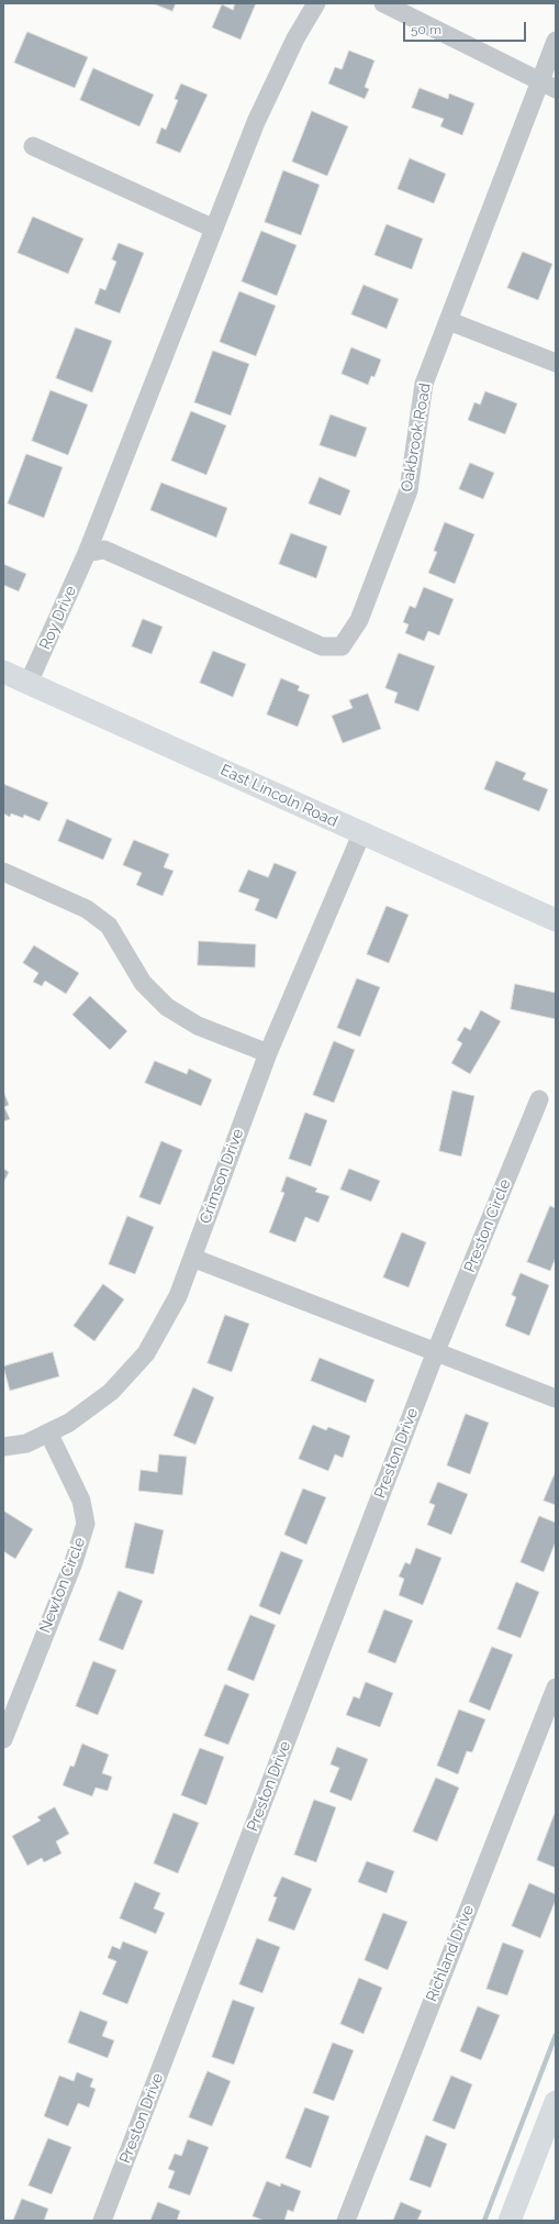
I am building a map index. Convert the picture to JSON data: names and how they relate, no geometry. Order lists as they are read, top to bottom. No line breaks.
{"streets":{"main road":["East Lincoln Road"],"street":["Oakbrook Road","Roy Drive","Crimson Drive","Preston Circle","Preston Drive","Newton Circle","Richland Drive"]},"crossings":[["Oakbrook Road","Roy Drive"],["Roy Drive","East Lincoln Road"],["East Lincoln Road","Crimson Drive"],["Crimson Drive","Newton Circle"],["Preston Circle","Preston Drive"]],"scale_bar":"50 m"}
